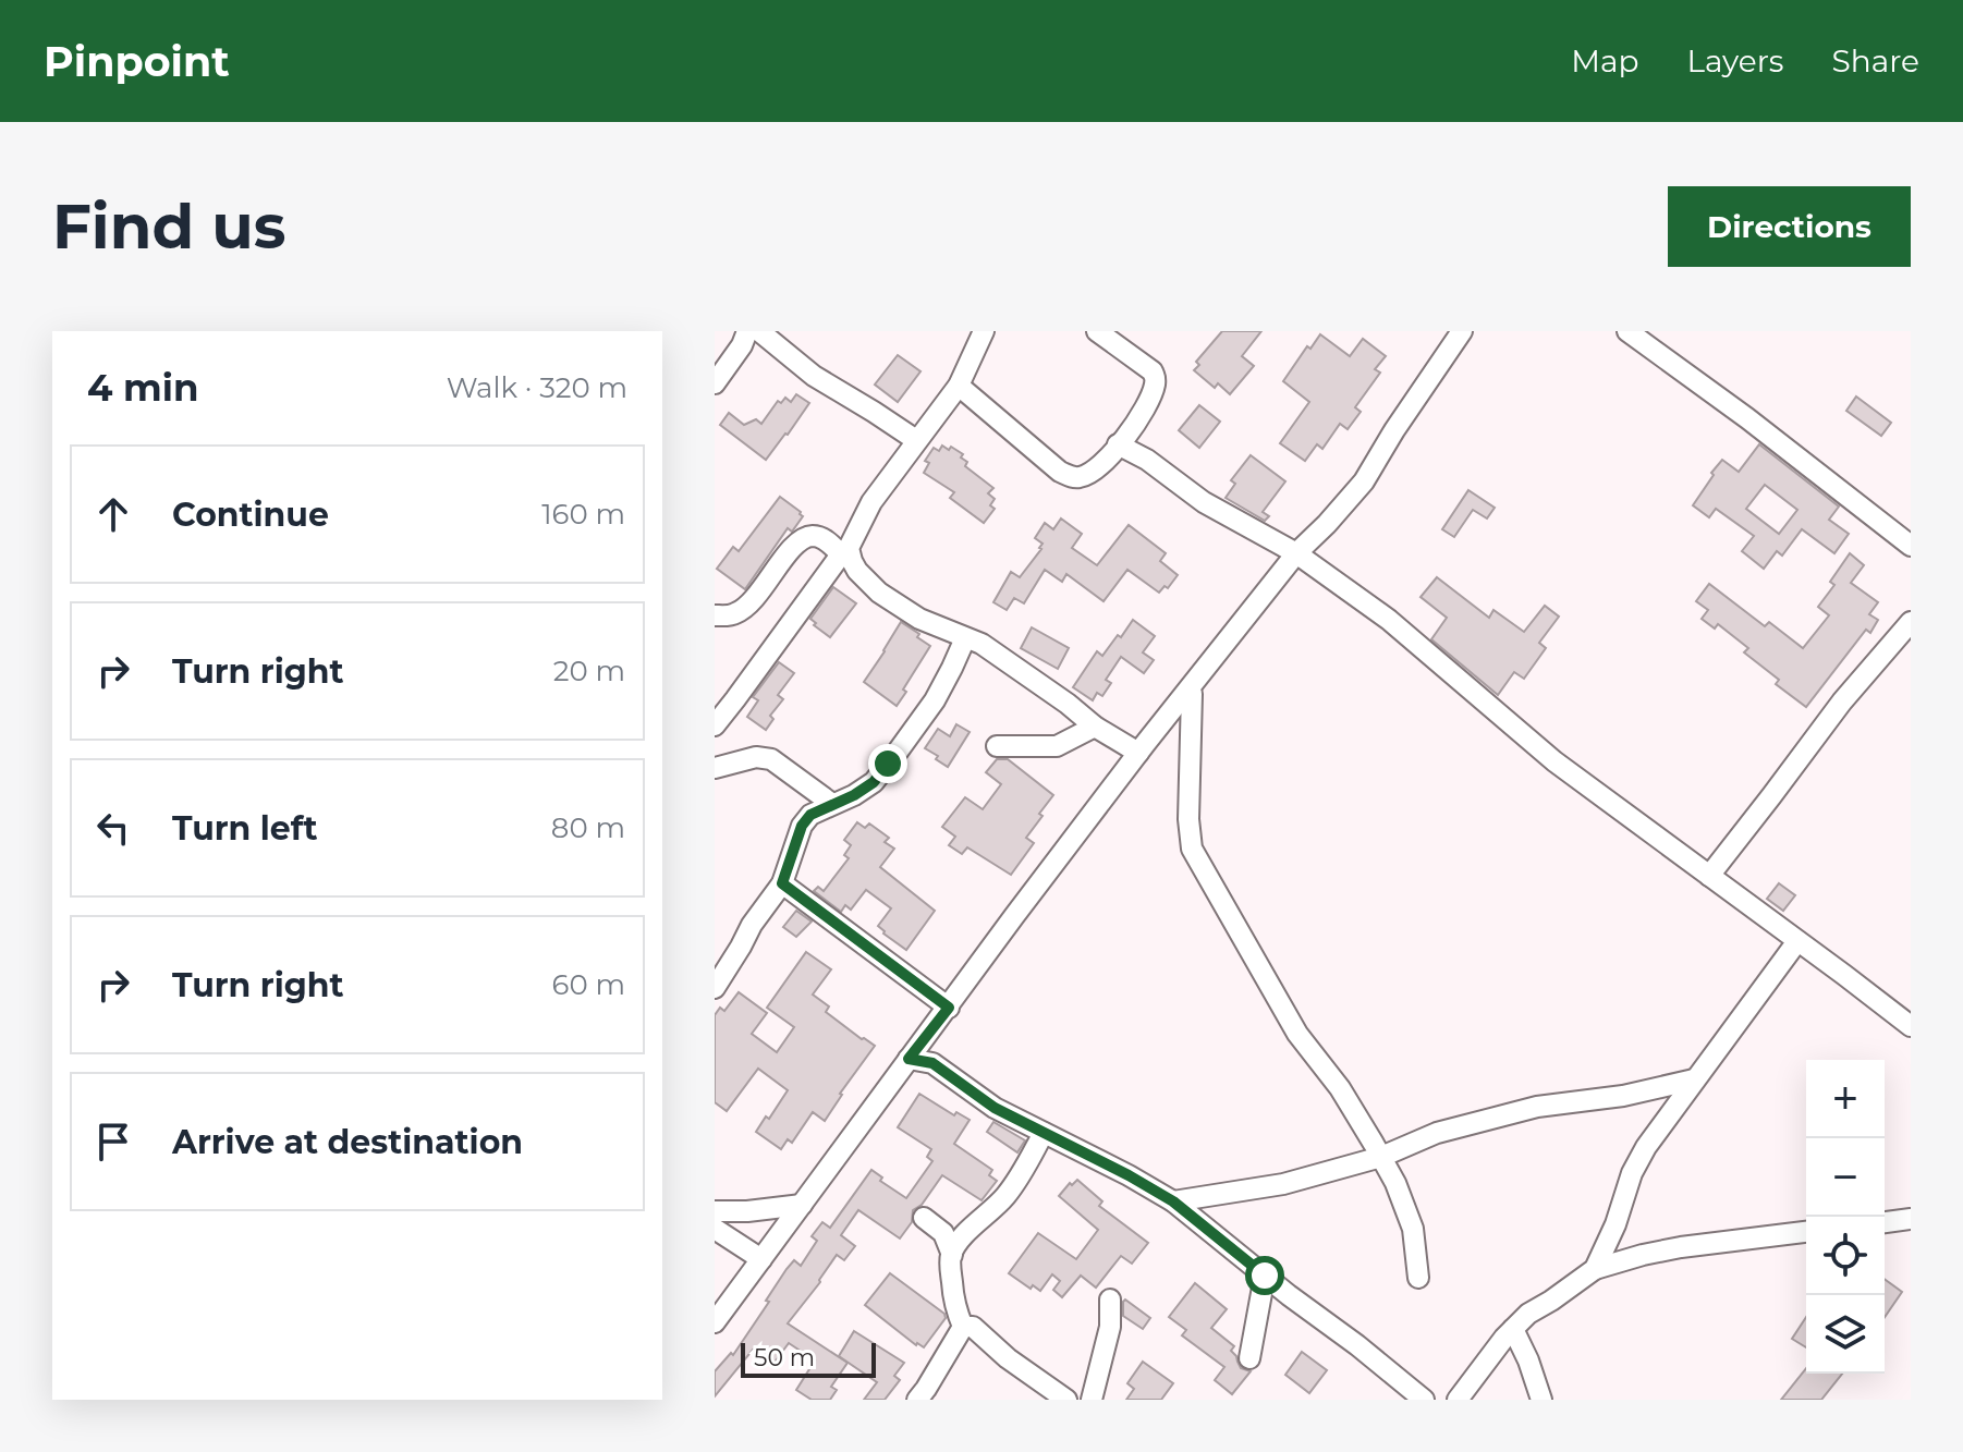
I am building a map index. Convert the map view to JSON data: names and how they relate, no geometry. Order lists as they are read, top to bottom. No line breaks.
{"scale_bar":"50 m","page":{"header":"Pinpoint","nav":["Map","Layers","Share"],"buttons":"Directions","title":"Find us","heading":["4 min","Walk · 320 m"],"list":[["Continue","160 m"],["Turn right","20 m"],["Turn left","80 m"],["Turn right","60 m"],"Arrive at destination"],"map_buttons":["+","−"],"scale":"50 m"}}
